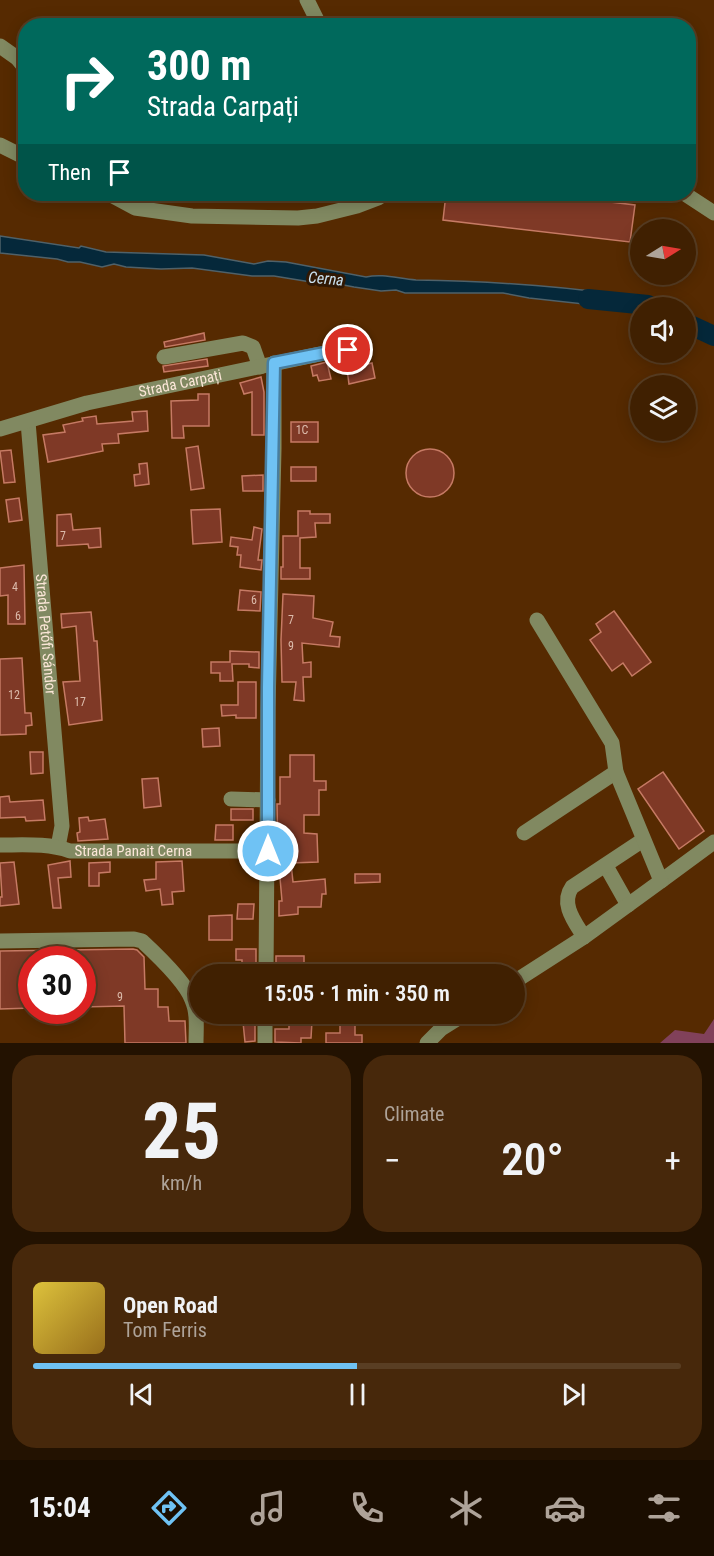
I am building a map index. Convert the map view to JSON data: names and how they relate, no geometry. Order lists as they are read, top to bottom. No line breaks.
{"streets":{"street":["Strada Carpați","Strada Petőfi Sándor","Strada Panait Cerna"]},"crossings":[["Strada Carpați","Strada Petőfi Sándor"],["Strada Petőfi Sándor","Strada Panait Cerna"]],"water":["Cerna"],"house_numbers":["1C","7","4","6","6","7","9","12","17","9"],"north":"right","page":{"turn":["300 m","Strada Carpați"],"then":"Then","limit":"30","trip":"15:05 · 1 min · 350 m","tile":[["25","km/h"],"Climate"],"heat":["−","20°","+"],"song":["Open Road","Tom Ferris"],"tabs":"15:04"}}
